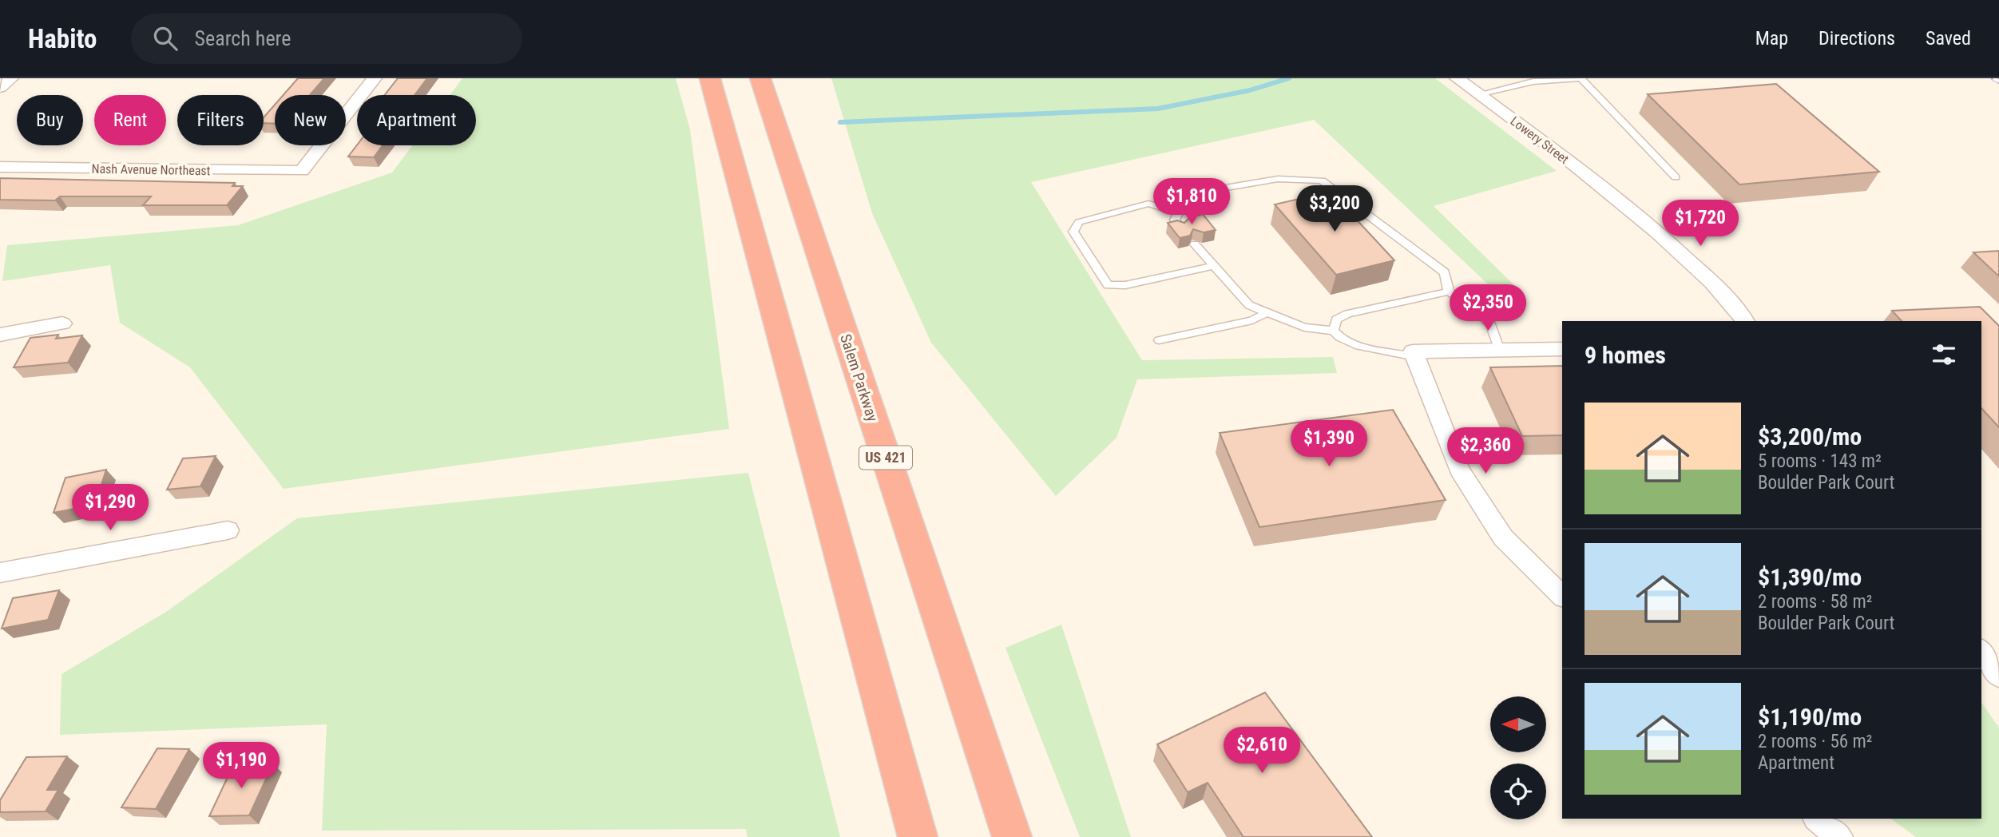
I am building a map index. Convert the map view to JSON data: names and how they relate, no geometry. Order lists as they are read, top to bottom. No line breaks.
{"streets":{"highway":["Salem Parkway","US 421"],"street":["Lowery Street","Nash Avenue Northeast"]},"north":"left","page":{"header":"Habito","search":"Search here","nav":["Map","Directions","Saved"],"chip":["Buy","Rent","Filters","New","Apartment"],"price":["$1,810","$3,200","$1,720","$2,350","$1,390","$2,360","$1,290","$2,610","$1,190"],"heading":"9 homes","list":[{"name":"$3,200/mo","note":"5 rooms · 143 m² · Boulder Park Court"},{"name":"$1,390/mo","note":"2 rooms · 58 m² · Boulder Park Court"},{"name":"$1,190/mo","note":"2 rooms · 56 m² · Apartment"}]}}
